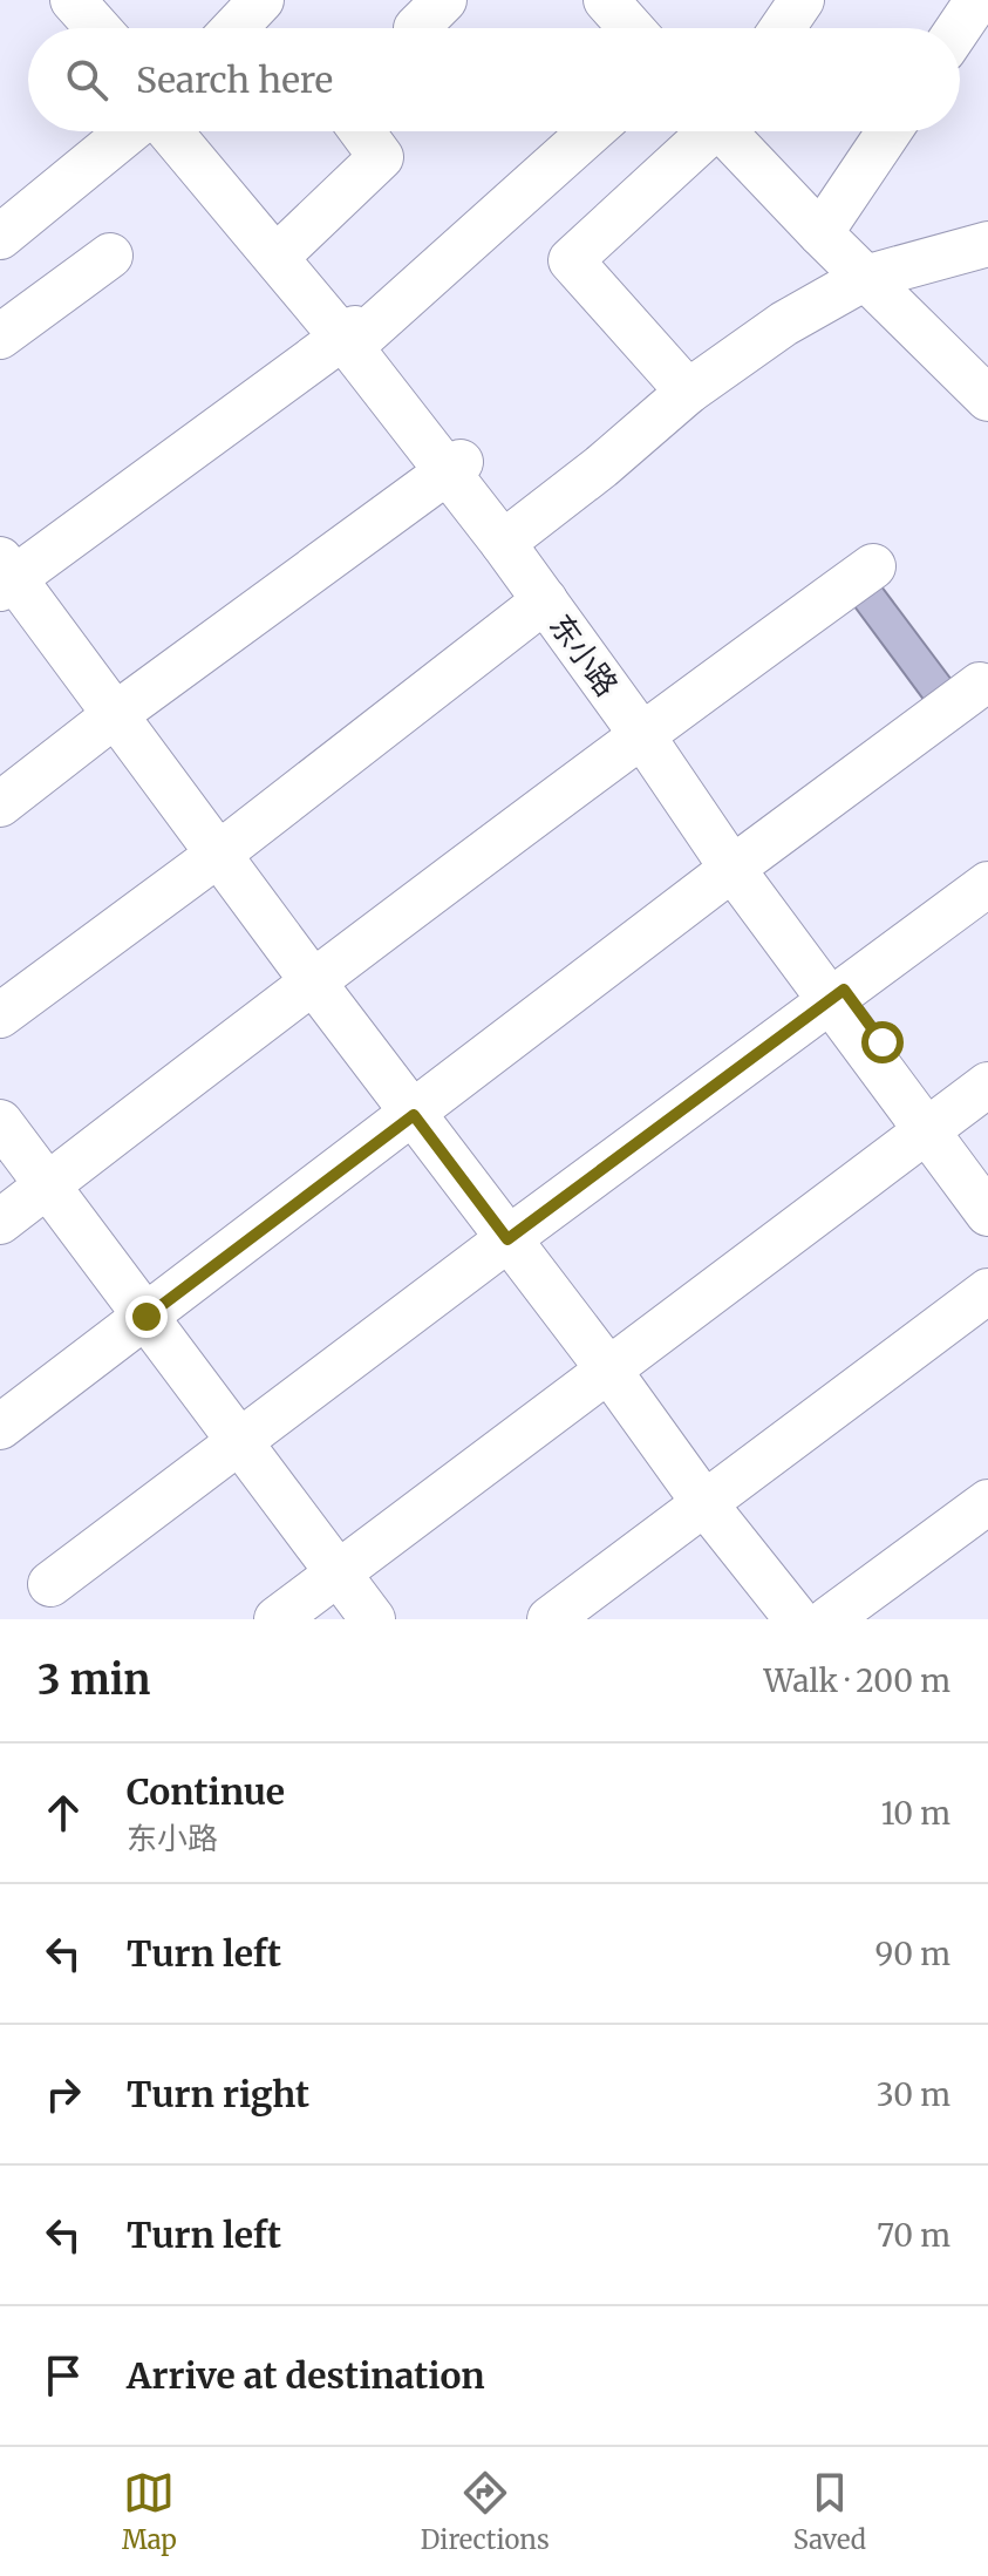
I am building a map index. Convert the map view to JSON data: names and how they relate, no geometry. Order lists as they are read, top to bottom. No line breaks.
{"streets":{"street":["东小路"]},"page":{"search":"Search here","heading":["3 min","Walk · 200 m"],"list":[["Continue","东小路","10 m"],["Turn left","90 m"],["Turn right","30 m"],["Turn left","70 m"],"Arrive at destination"],"nav":["Map","Directions","Saved"]}}
